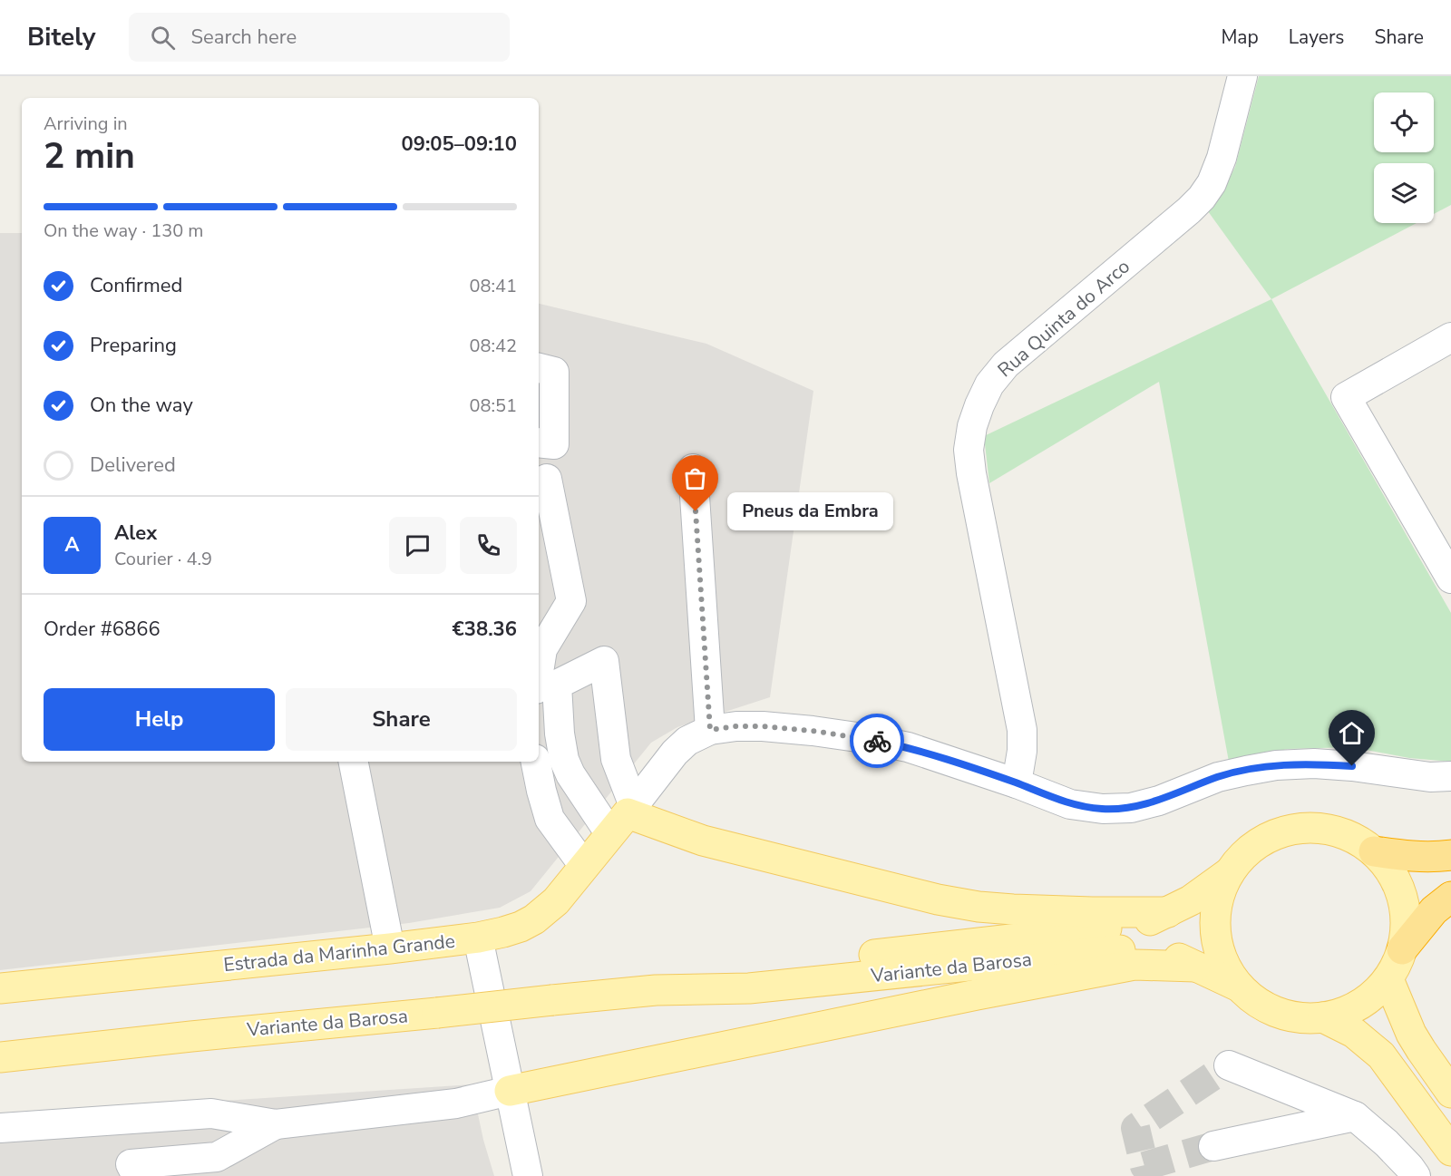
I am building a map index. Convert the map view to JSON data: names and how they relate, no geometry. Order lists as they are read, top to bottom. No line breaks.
{"streets":{"main road":["Estrada da Marinha Grande","Variante da Barosa"],"street":["Rua Quinta do Arco"]},"places":["Pneus da Embra"],"page":{"header":"Bitely","search":"Search here","nav":["Map","Layers","Share"],"heading":["2 min","Arriving in","09:05–09:10"],"panel":["Alex","Courier · 4.9","Order #6866","€38.36"],"bar":"On the way · 130 m","list":[["Confirmed","08:41"],["Preparing","08:42"],["On the way","08:51"],"Delivered"],"bubble":"Pneus da Embra","round":"A","buttons":["Help","Share"]}}
